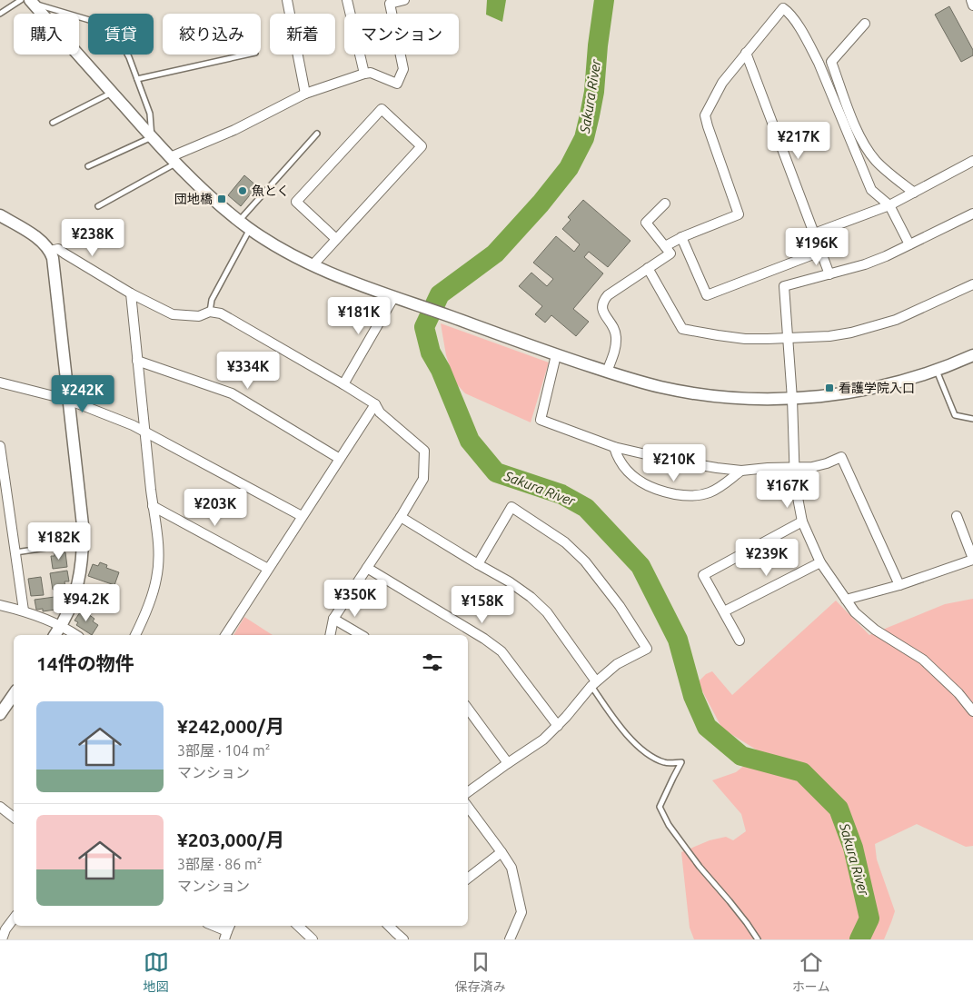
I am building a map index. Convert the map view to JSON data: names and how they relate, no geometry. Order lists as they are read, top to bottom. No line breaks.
{"water":["Sakura River"],"places":{"other":["魚とく"],"transit":["団地橋","看護学院入口"]},"page":{"chip":["購入","賃貸","絞り込み","新着","マンション"],"price":["¥217K","¥238K","¥196K","¥181K","¥334K","¥242K","¥210K","¥167K","¥203K","¥182K","¥239K","¥350K","¥94.2K","¥158K"],"heading":"14件の物件","list":[{"name":"¥242,000/月","note":"3部屋 · 104 m² · マンション"},{"name":"¥203,000/月","note":"3部屋 · 86 m² · マンション"}],"tabs":["地図","保存済み","ホーム"]}}
